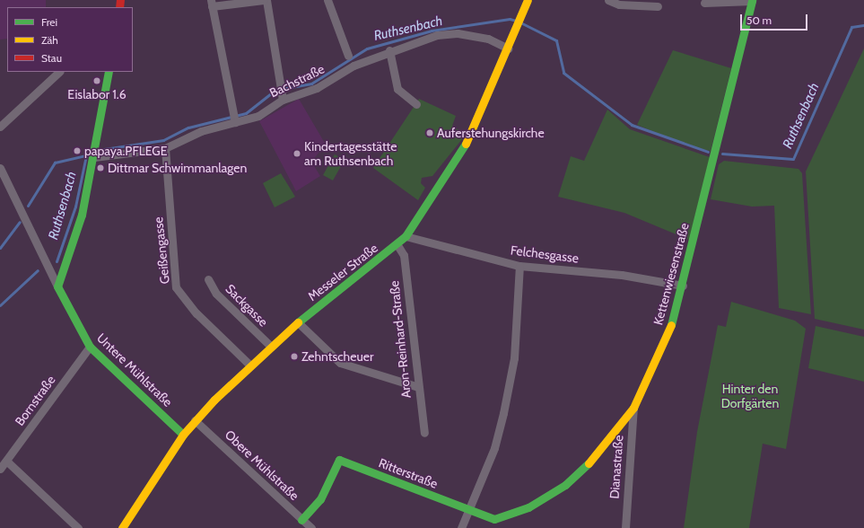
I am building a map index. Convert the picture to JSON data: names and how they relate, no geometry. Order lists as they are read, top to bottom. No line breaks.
{"streets":{"street":["Bachstraße","Geißengasse","Felchesgasse","Messeler Straße","Kettenwiesenstraße","Sackgasse","Aron-Reinhard-Straße","Untere Mühlstraße","Bornstraße","Obere Mühlstraße","Dianastraße","Ritterstraße"]},"crossings":[["Bachstraße","Geißengasse"],["Bachstraße","Messeler Straße"],["Geißengasse","Messeler Straße"],["Felchesgasse","Messeler Straße"],["Felchesgasse","Kettenwiesenstraße"],["Messeler Straße","Sackgasse"],["Messeler Straße","Aron-Reinhard-Straße"],["Messeler Straße","Untere Mühlstraße"],["Messeler Straße","Obere Mühlstraße"],["Kettenwiesenstraße","Dianastraße"],["Kettenwiesenstraße","Ritterstraße"],["Untere Mühlstraße","Bornstraße"],["Obere Mühlstraße","Ritterstraße"]],"water":["Ruthsenbach"],"parks":["Hinter den Dorfgärten"],"places":["Eislabor 1.6","Auferstehungskirche","papaya.PFLEGE","Kindertagesstätte am Ruthsenbach","Dittmar Schwimmanlagen","Zehntscheuer"],"legend":["Frei","Zäh","Stau"],"scale_bar":"50 m"}
